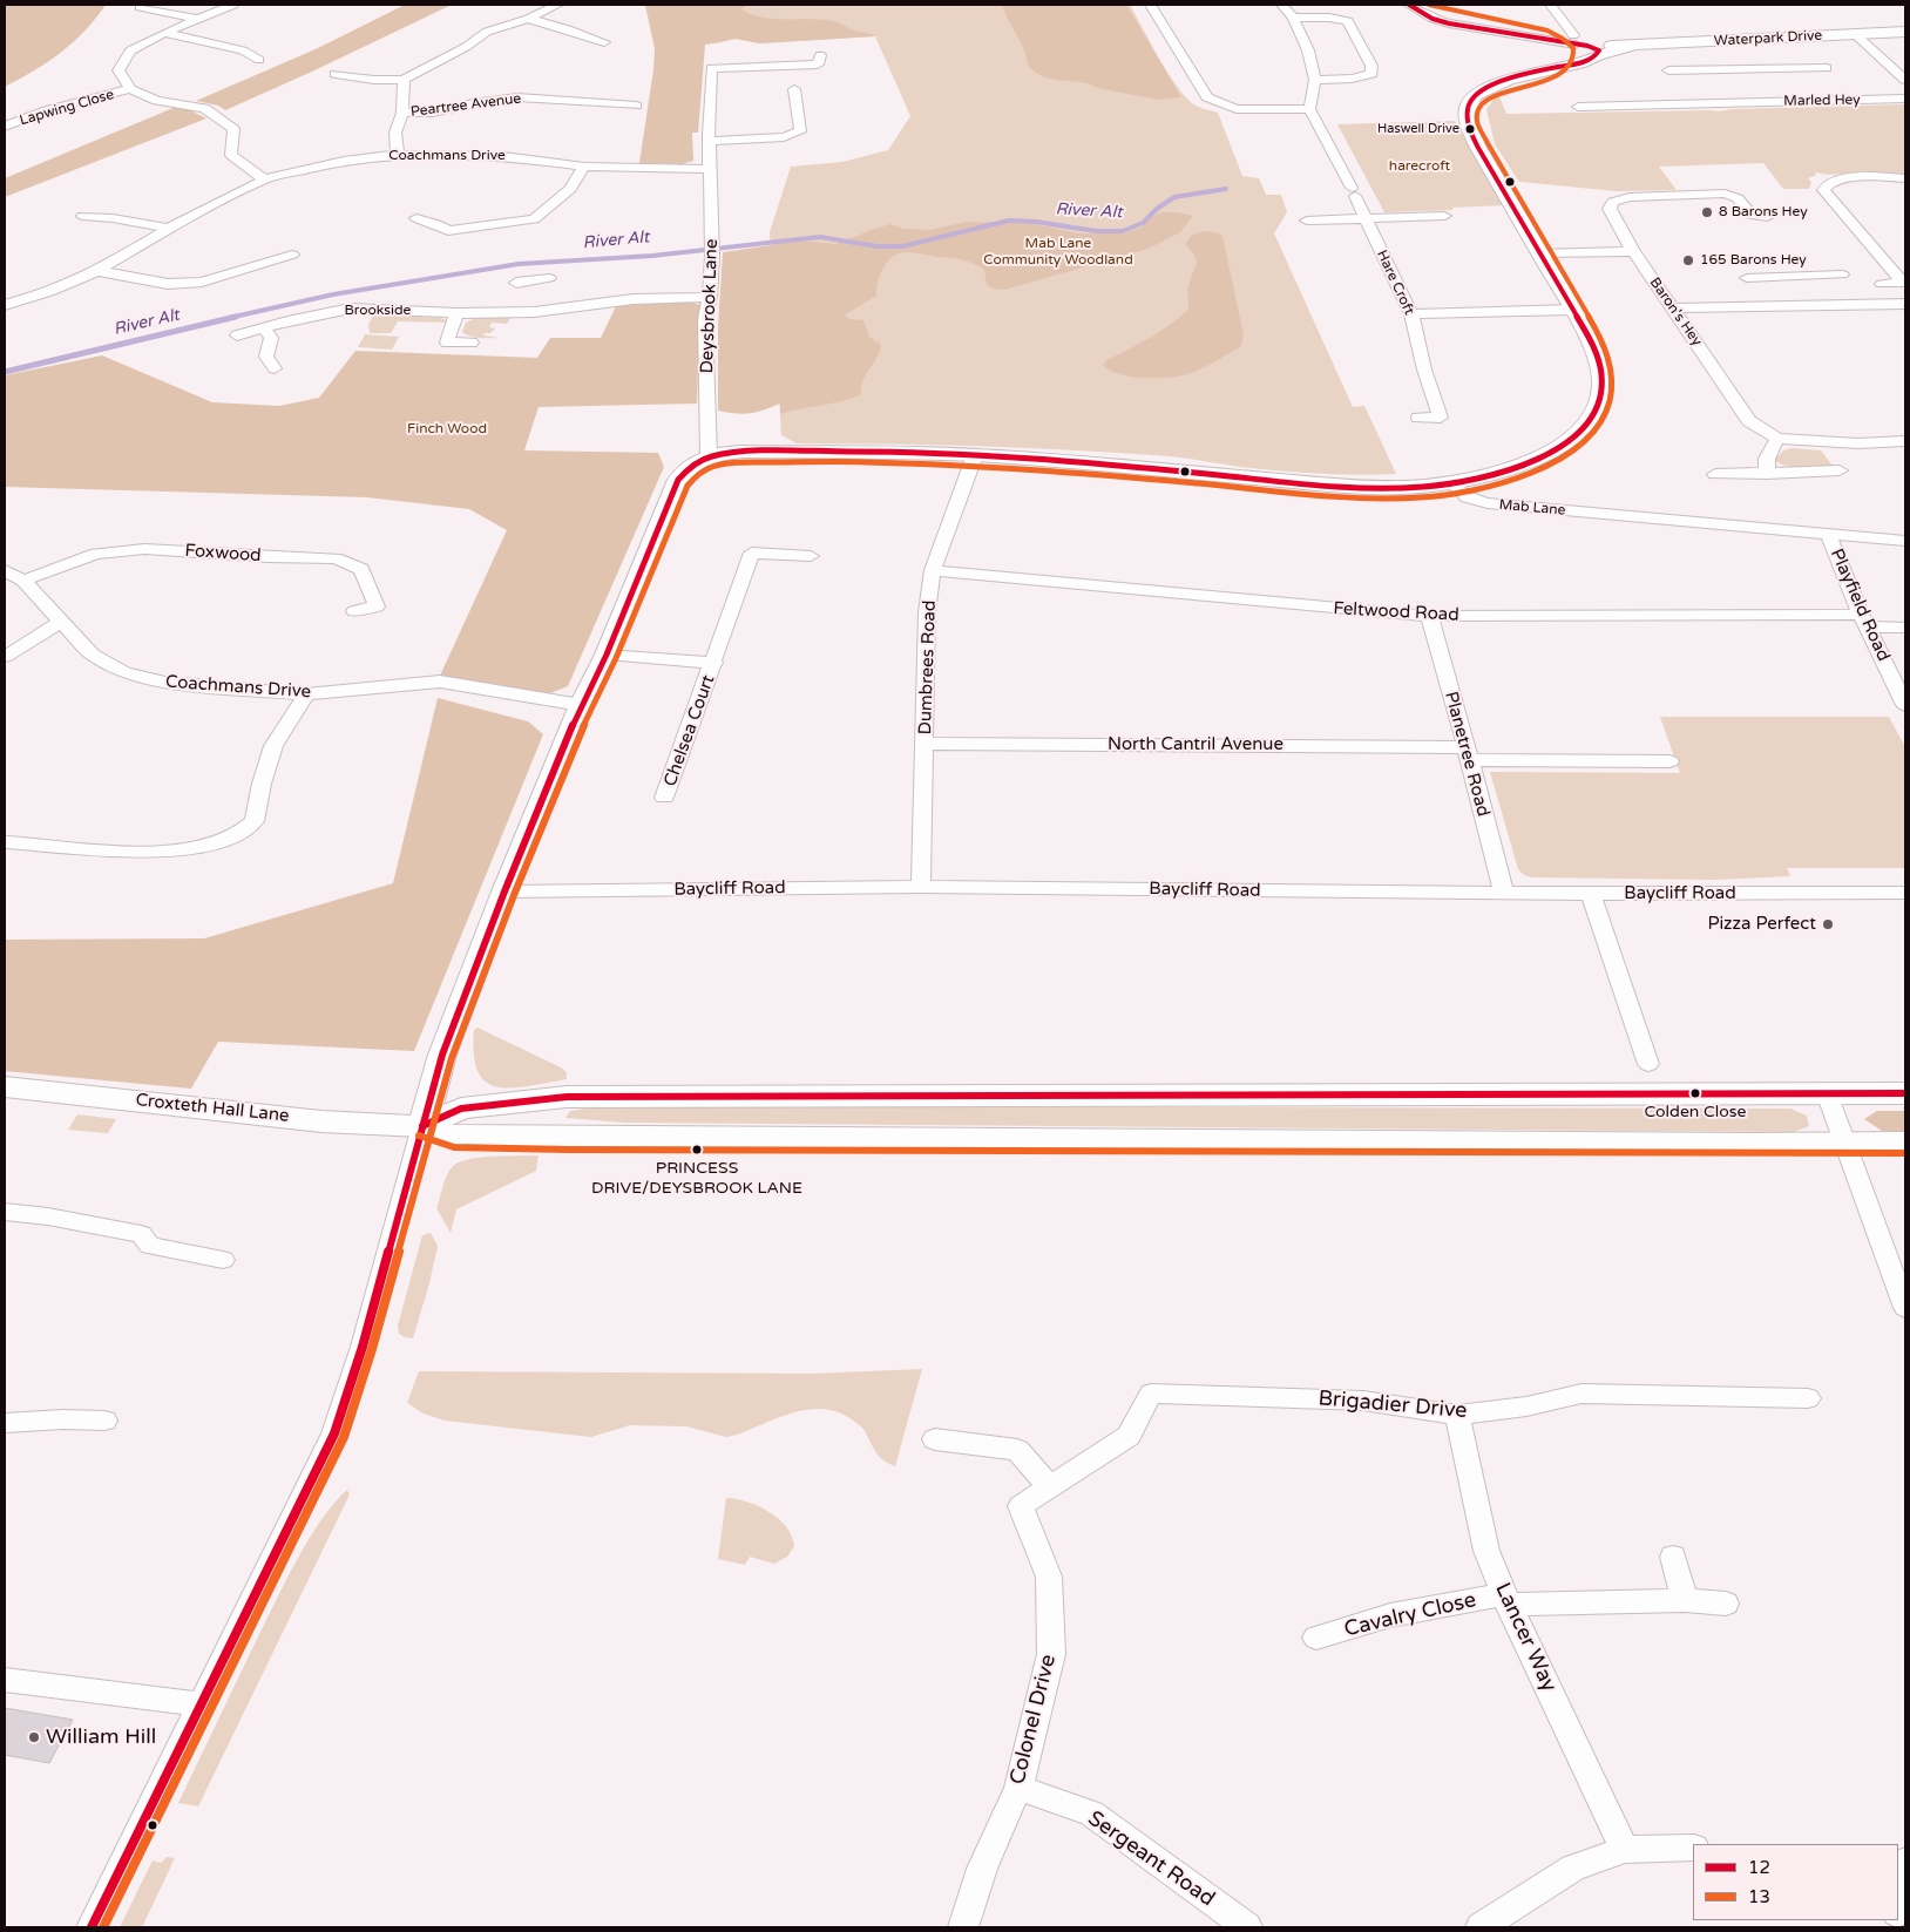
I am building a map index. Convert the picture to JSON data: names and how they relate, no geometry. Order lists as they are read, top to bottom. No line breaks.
{"streets":{"street":["Waterpark Drive","Marled Hey","Peartree Avenue","Lapwing Close","Coachmans Drive","Hare Croft","Deysbrook Lane","Brookside","Baron's Hey","Mab Lane","Foxwood","Playfield Road","Feltwood Road","Dumbrees Road","Chelsea Court","North Cantril Avenue","Planetree Road","Baycliff Road","Croxteth Hall Lane","Brigadier Drive","Cavalry Close","Lancer Way","Colonel Drive","Sergeant Road"]},"crossings":[["Waterpark Drive","Mab Lane"],["Coachmans Drive","Deysbrook Lane"],["Coachmans Drive","Foxwood"],["Deysbrook Lane","Brookside"],["Mab Lane","Playfield Road"],["Playfield Road","Feltwood Road"],["Feltwood Road","Dumbrees Road"],["Feltwood Road","Planetree Road"],["Dumbrees Road","North Cantril Avenue"],["Dumbrees Road","Baycliff Road"],["North Cantril Avenue","Planetree Road"],["Planetree Road","Baycliff Road"],["Brigadier Drive","Lancer Way"],["Brigadier Drive","Colonel Drive"],["Cavalry Close","Lancer Way"],["Colonel Drive","Sergeant Road"]],"water":["River Alt"],"parks":["harecroft","Mab Lane Community Woodland","Finch Wood"],"places":["Haswell Drive","8 Barons Hey","165 Barons Hey","Pizza Perfect","Colden Close","PRINCESS DRIVE/DEYSBROOK LANE","William Hill"],"lines":["transit line 12","transit line 13"],"legend":["12","13"]}
